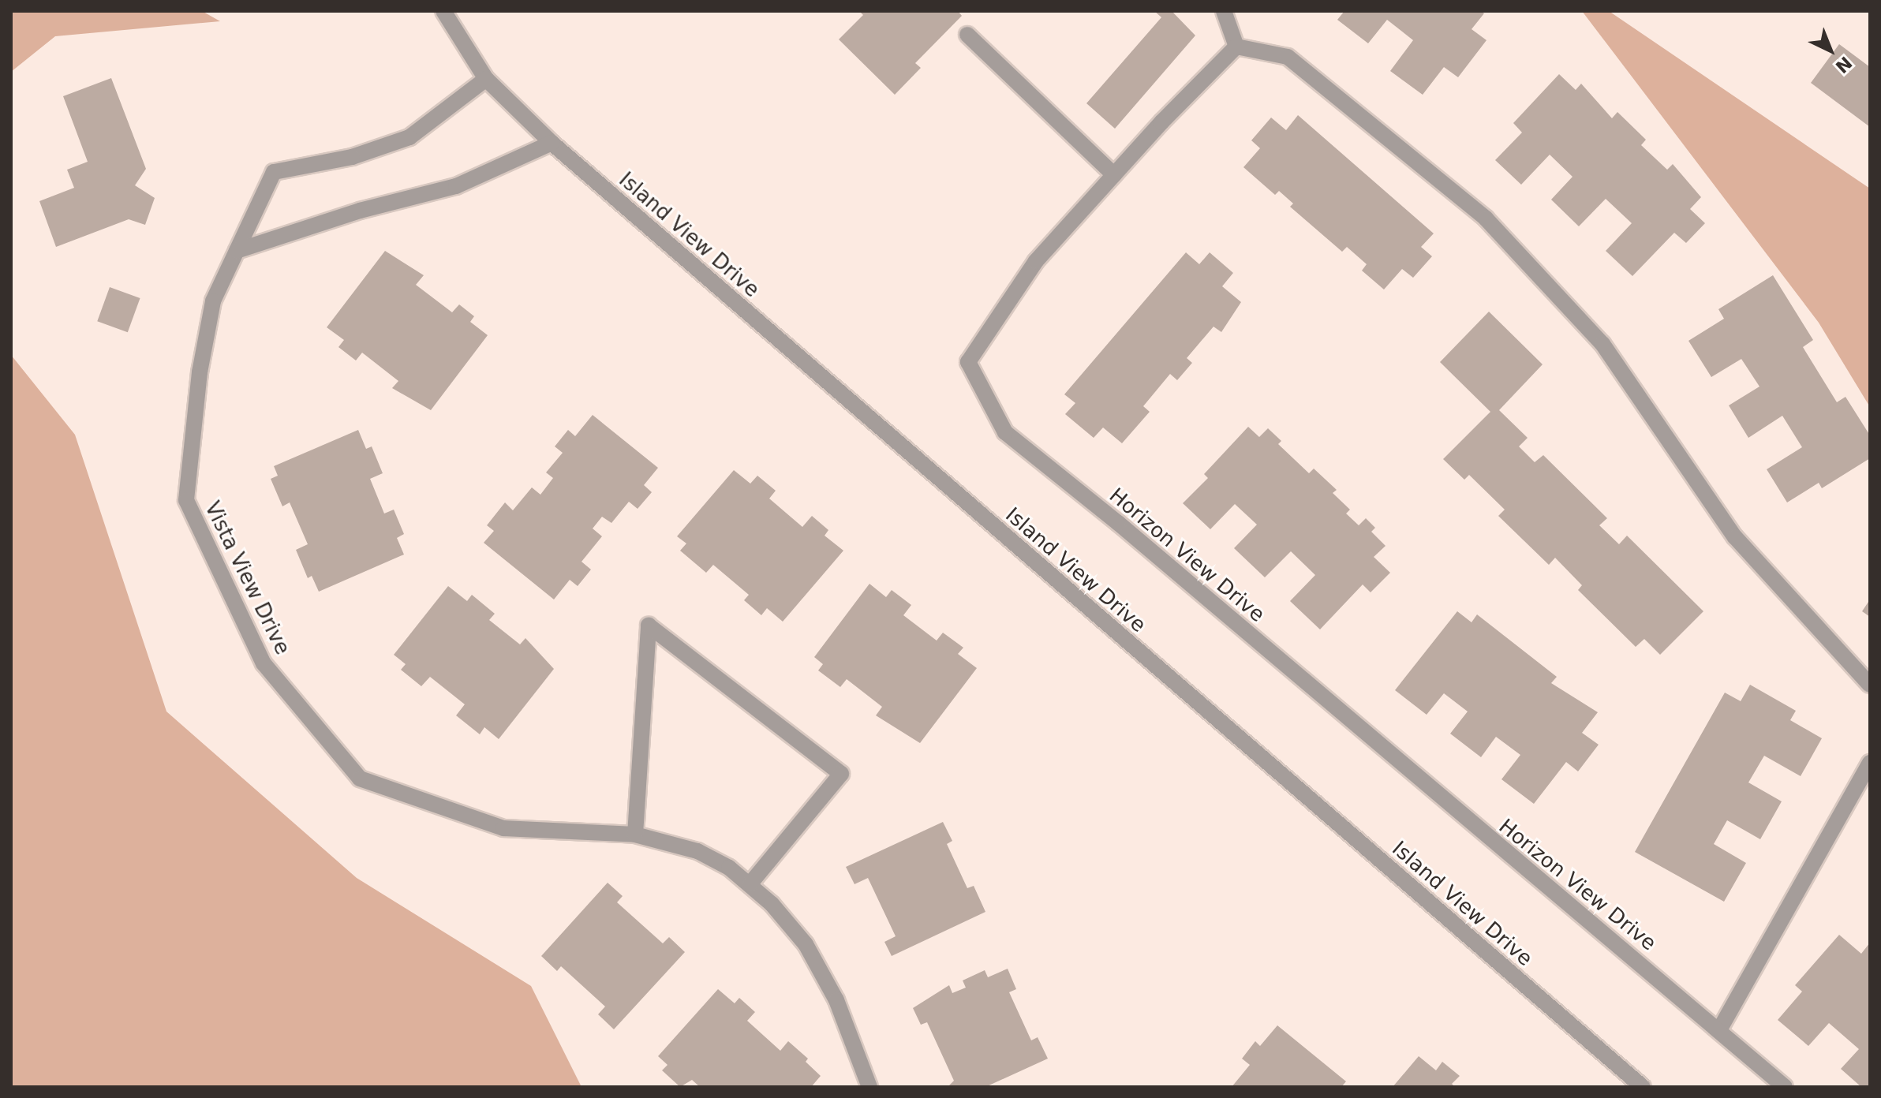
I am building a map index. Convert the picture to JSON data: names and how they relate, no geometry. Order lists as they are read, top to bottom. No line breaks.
{"streets":{"street":["Island View Drive","Horizon View Drive","Vista View Drive"]},"crossings":[["Island View Drive","Vista View Drive"]],"north":"bottom right"}
